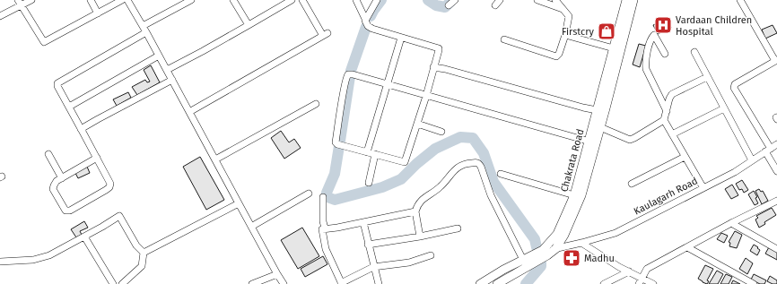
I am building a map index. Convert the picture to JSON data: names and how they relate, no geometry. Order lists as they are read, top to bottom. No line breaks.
{"streets":{"main road":["Chakrata Road"],"street":["Kaulagarh Road"]},"crossings":[["Chakrata Road","Kaulagarh Road"]],"places":{"hospital":["Vardaan Children Hospital"],"shop":["Firstcry"],"pharmacy":["Madhu"]}}
